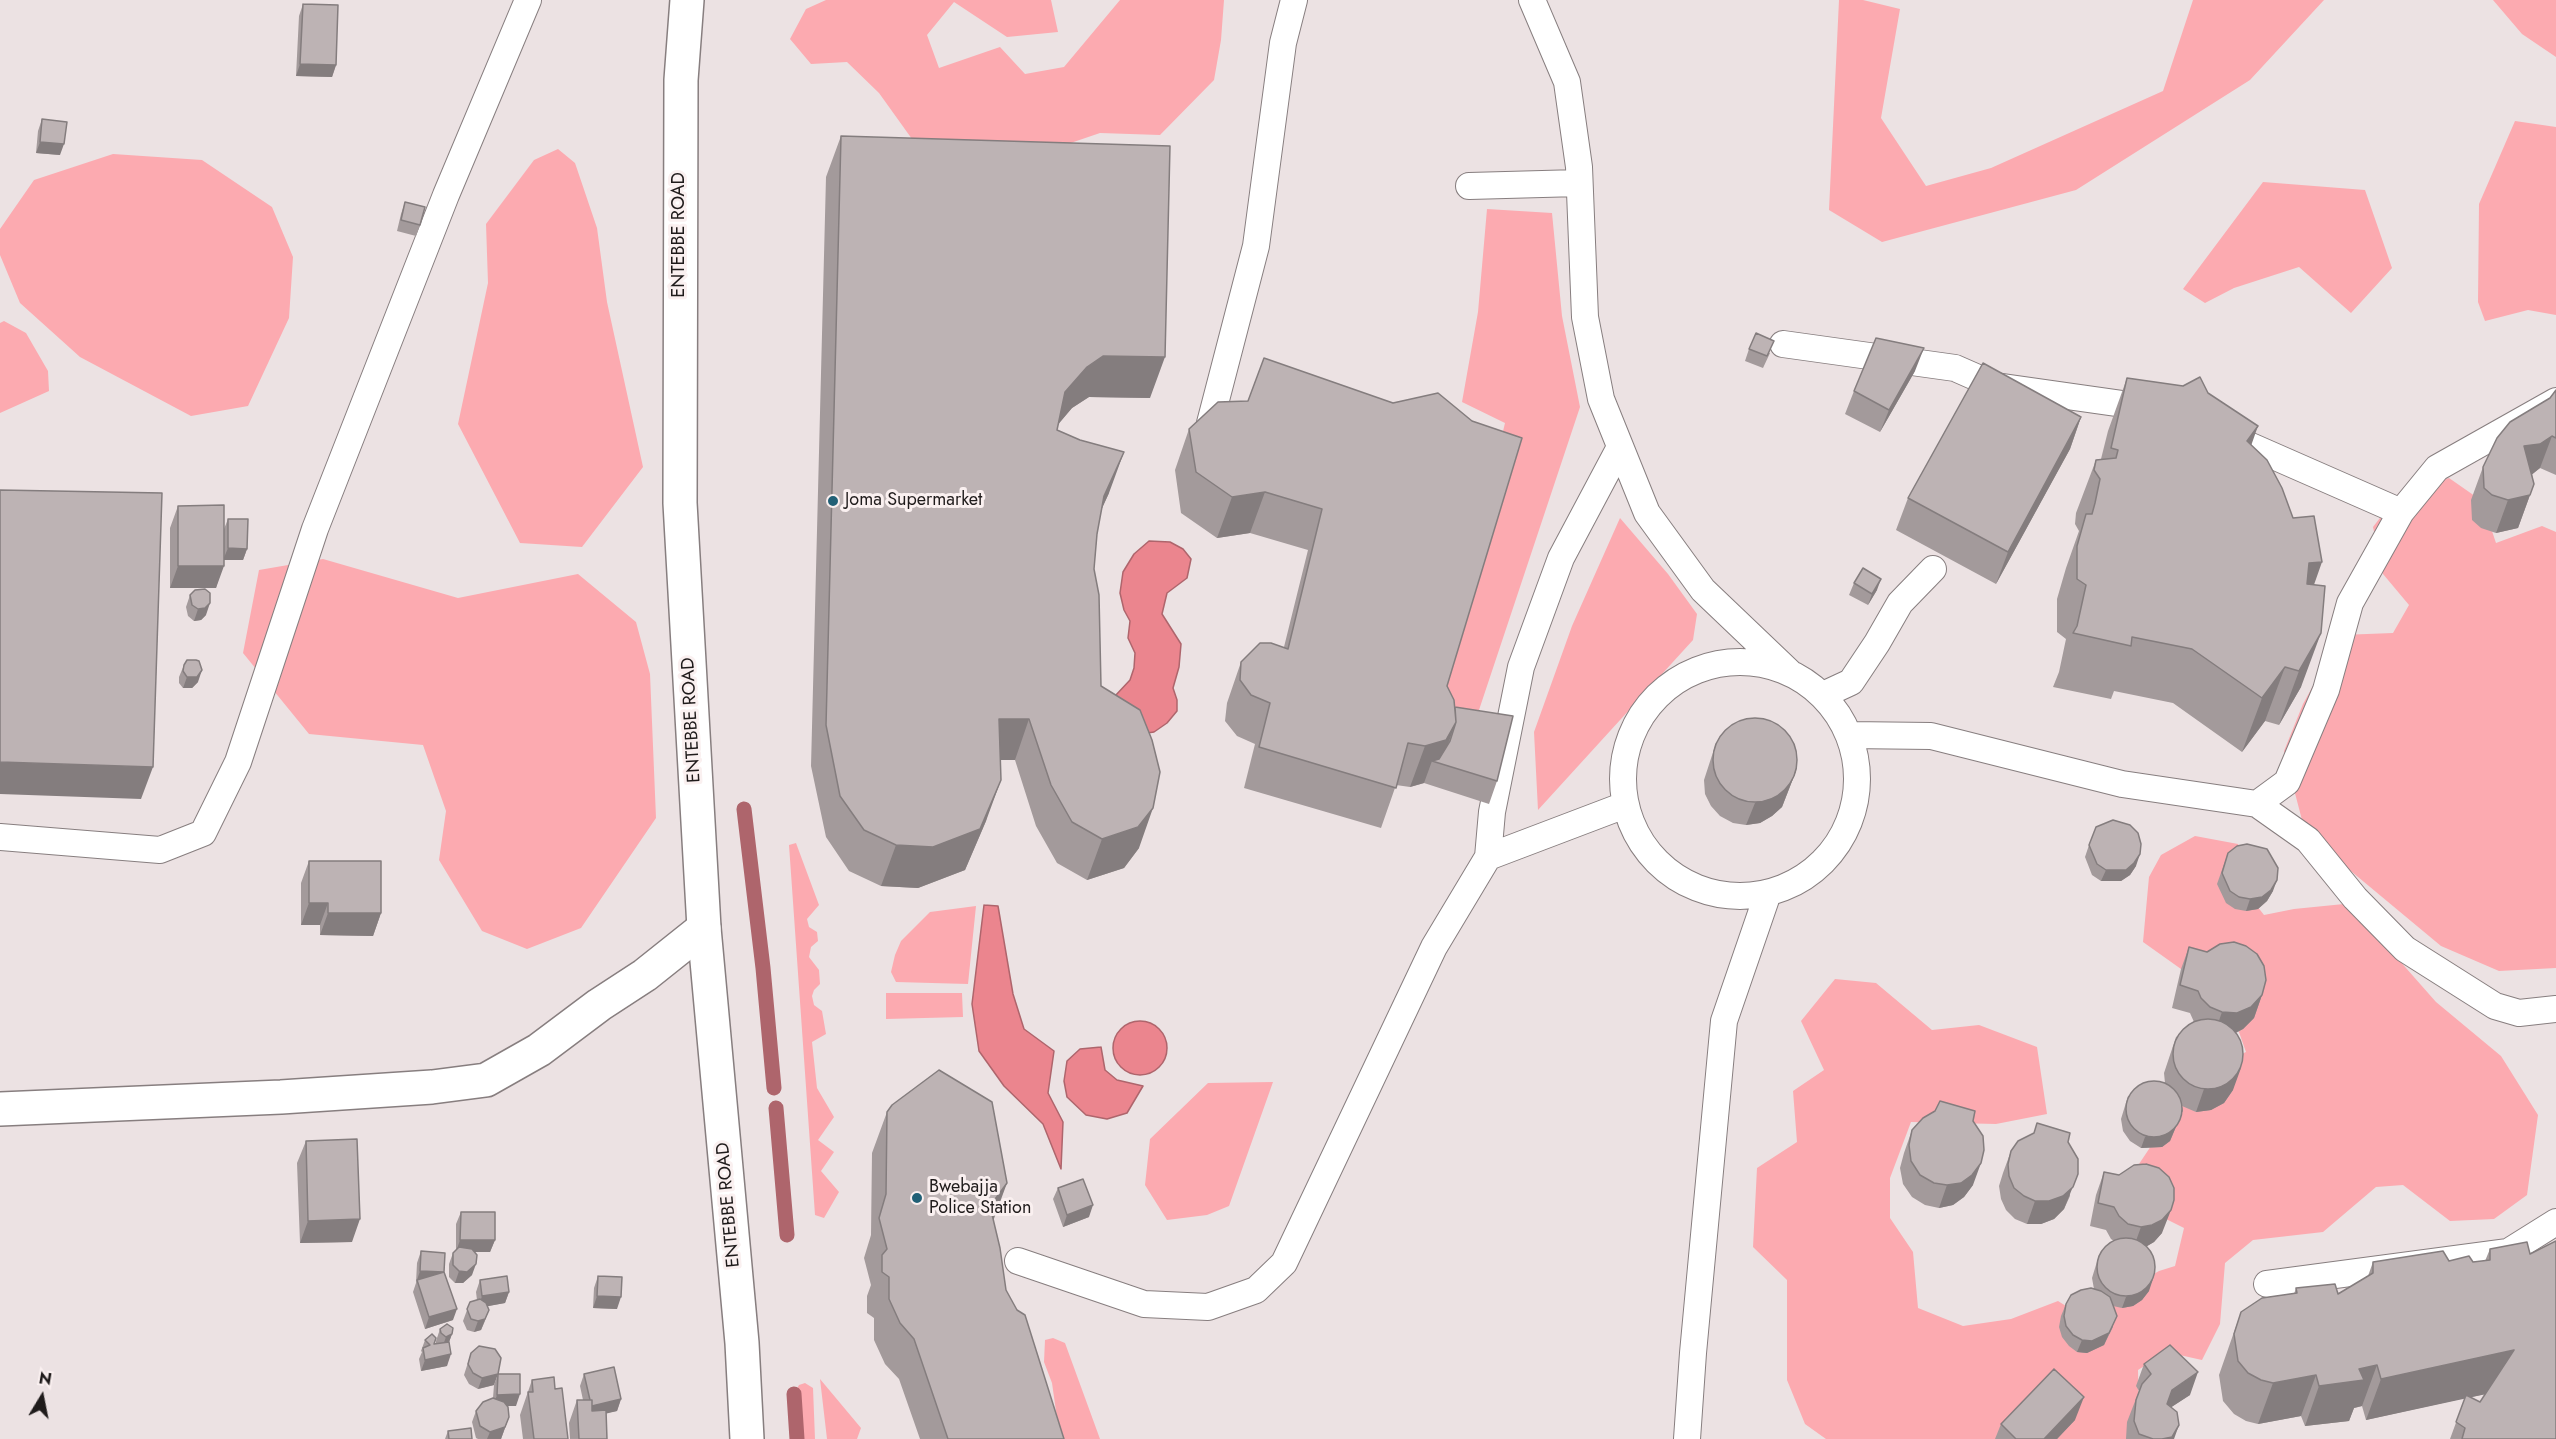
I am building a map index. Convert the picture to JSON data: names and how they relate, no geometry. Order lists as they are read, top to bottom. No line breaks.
{"streets":{"main road":["ENTEBBE ROAD"]},"places":["Joma Supermarket","Bwebajja Police Station"],"north":"top"}
